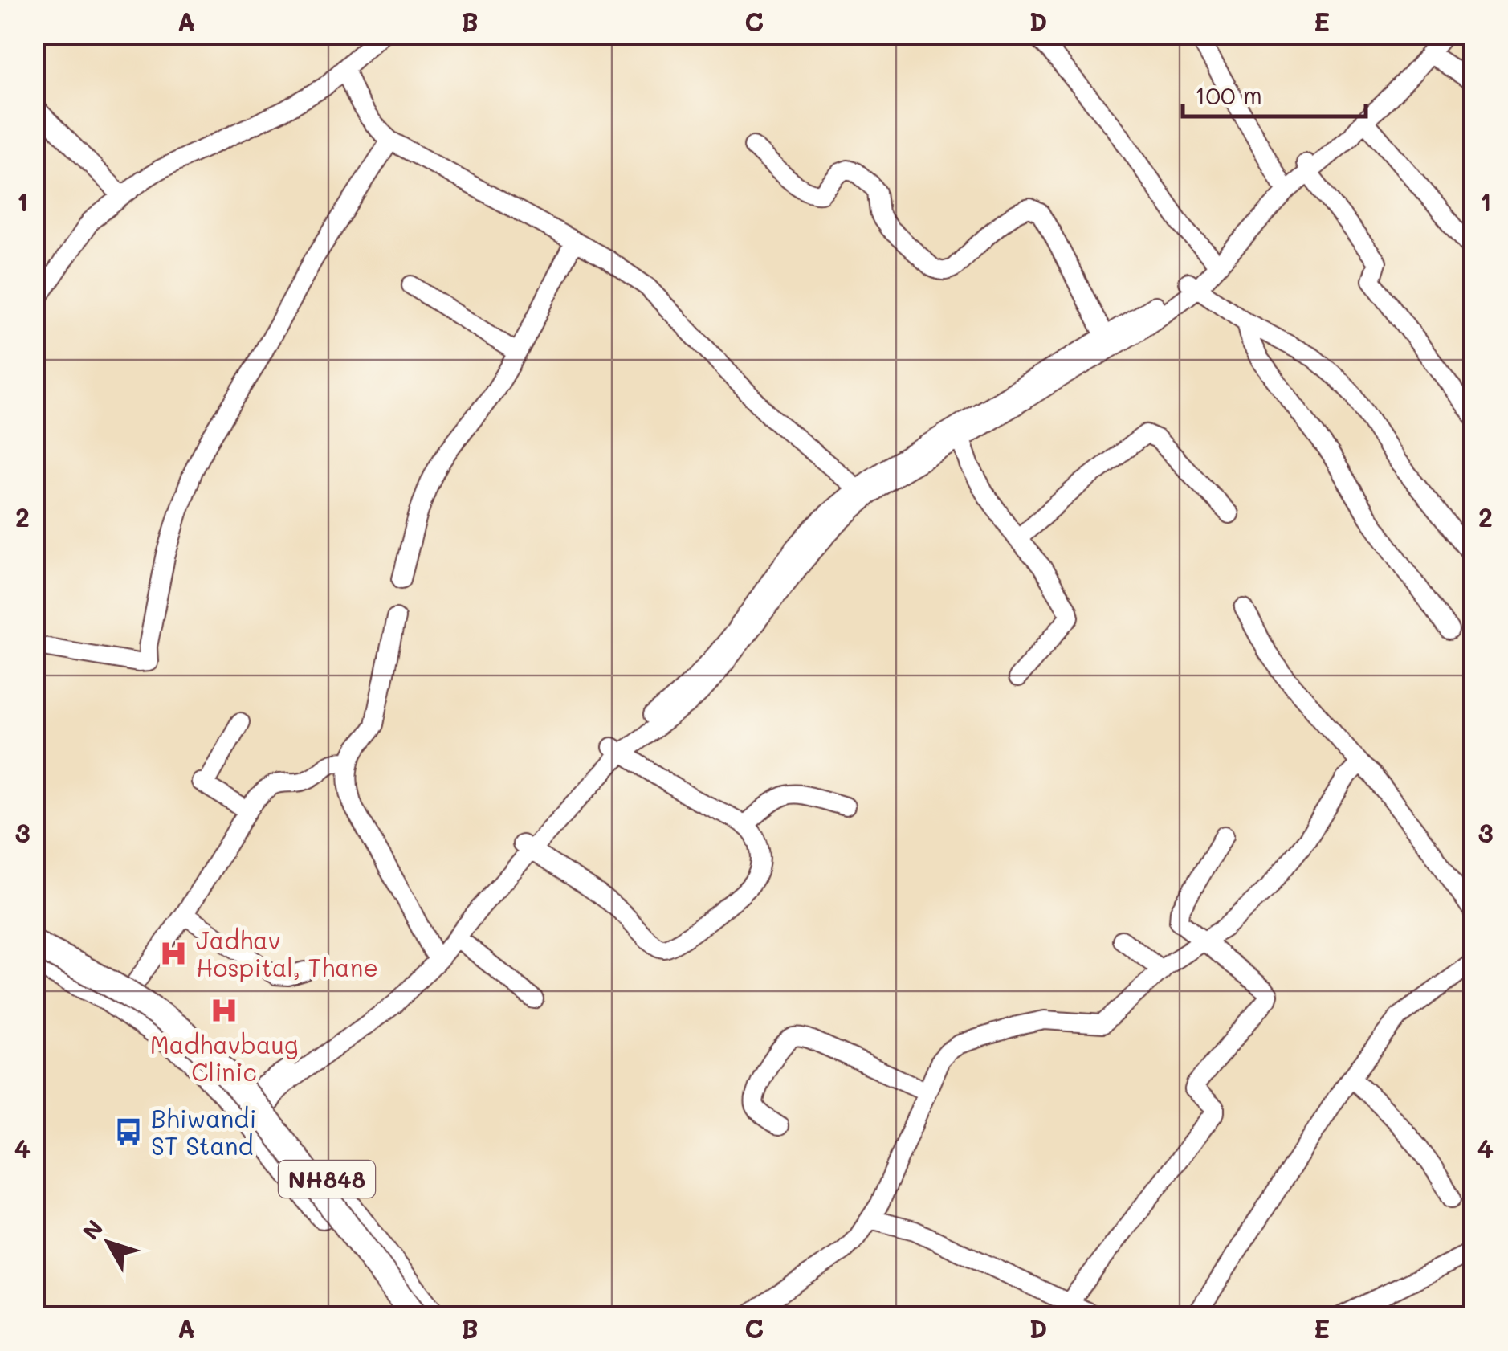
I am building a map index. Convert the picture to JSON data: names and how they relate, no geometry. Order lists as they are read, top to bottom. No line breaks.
{"streets":{"highway":["NH848"]},"places":{"hospital":["Jadhav Hospital, Thane","Madhavbaug Clinic"],"bus stop":["Bhiwandi ST Stand"]},"scale_bar":"100 m","north":"top left","grid":{"columns":["A","B","C","D","E"],"rows":["1","2","3","4"]}}
